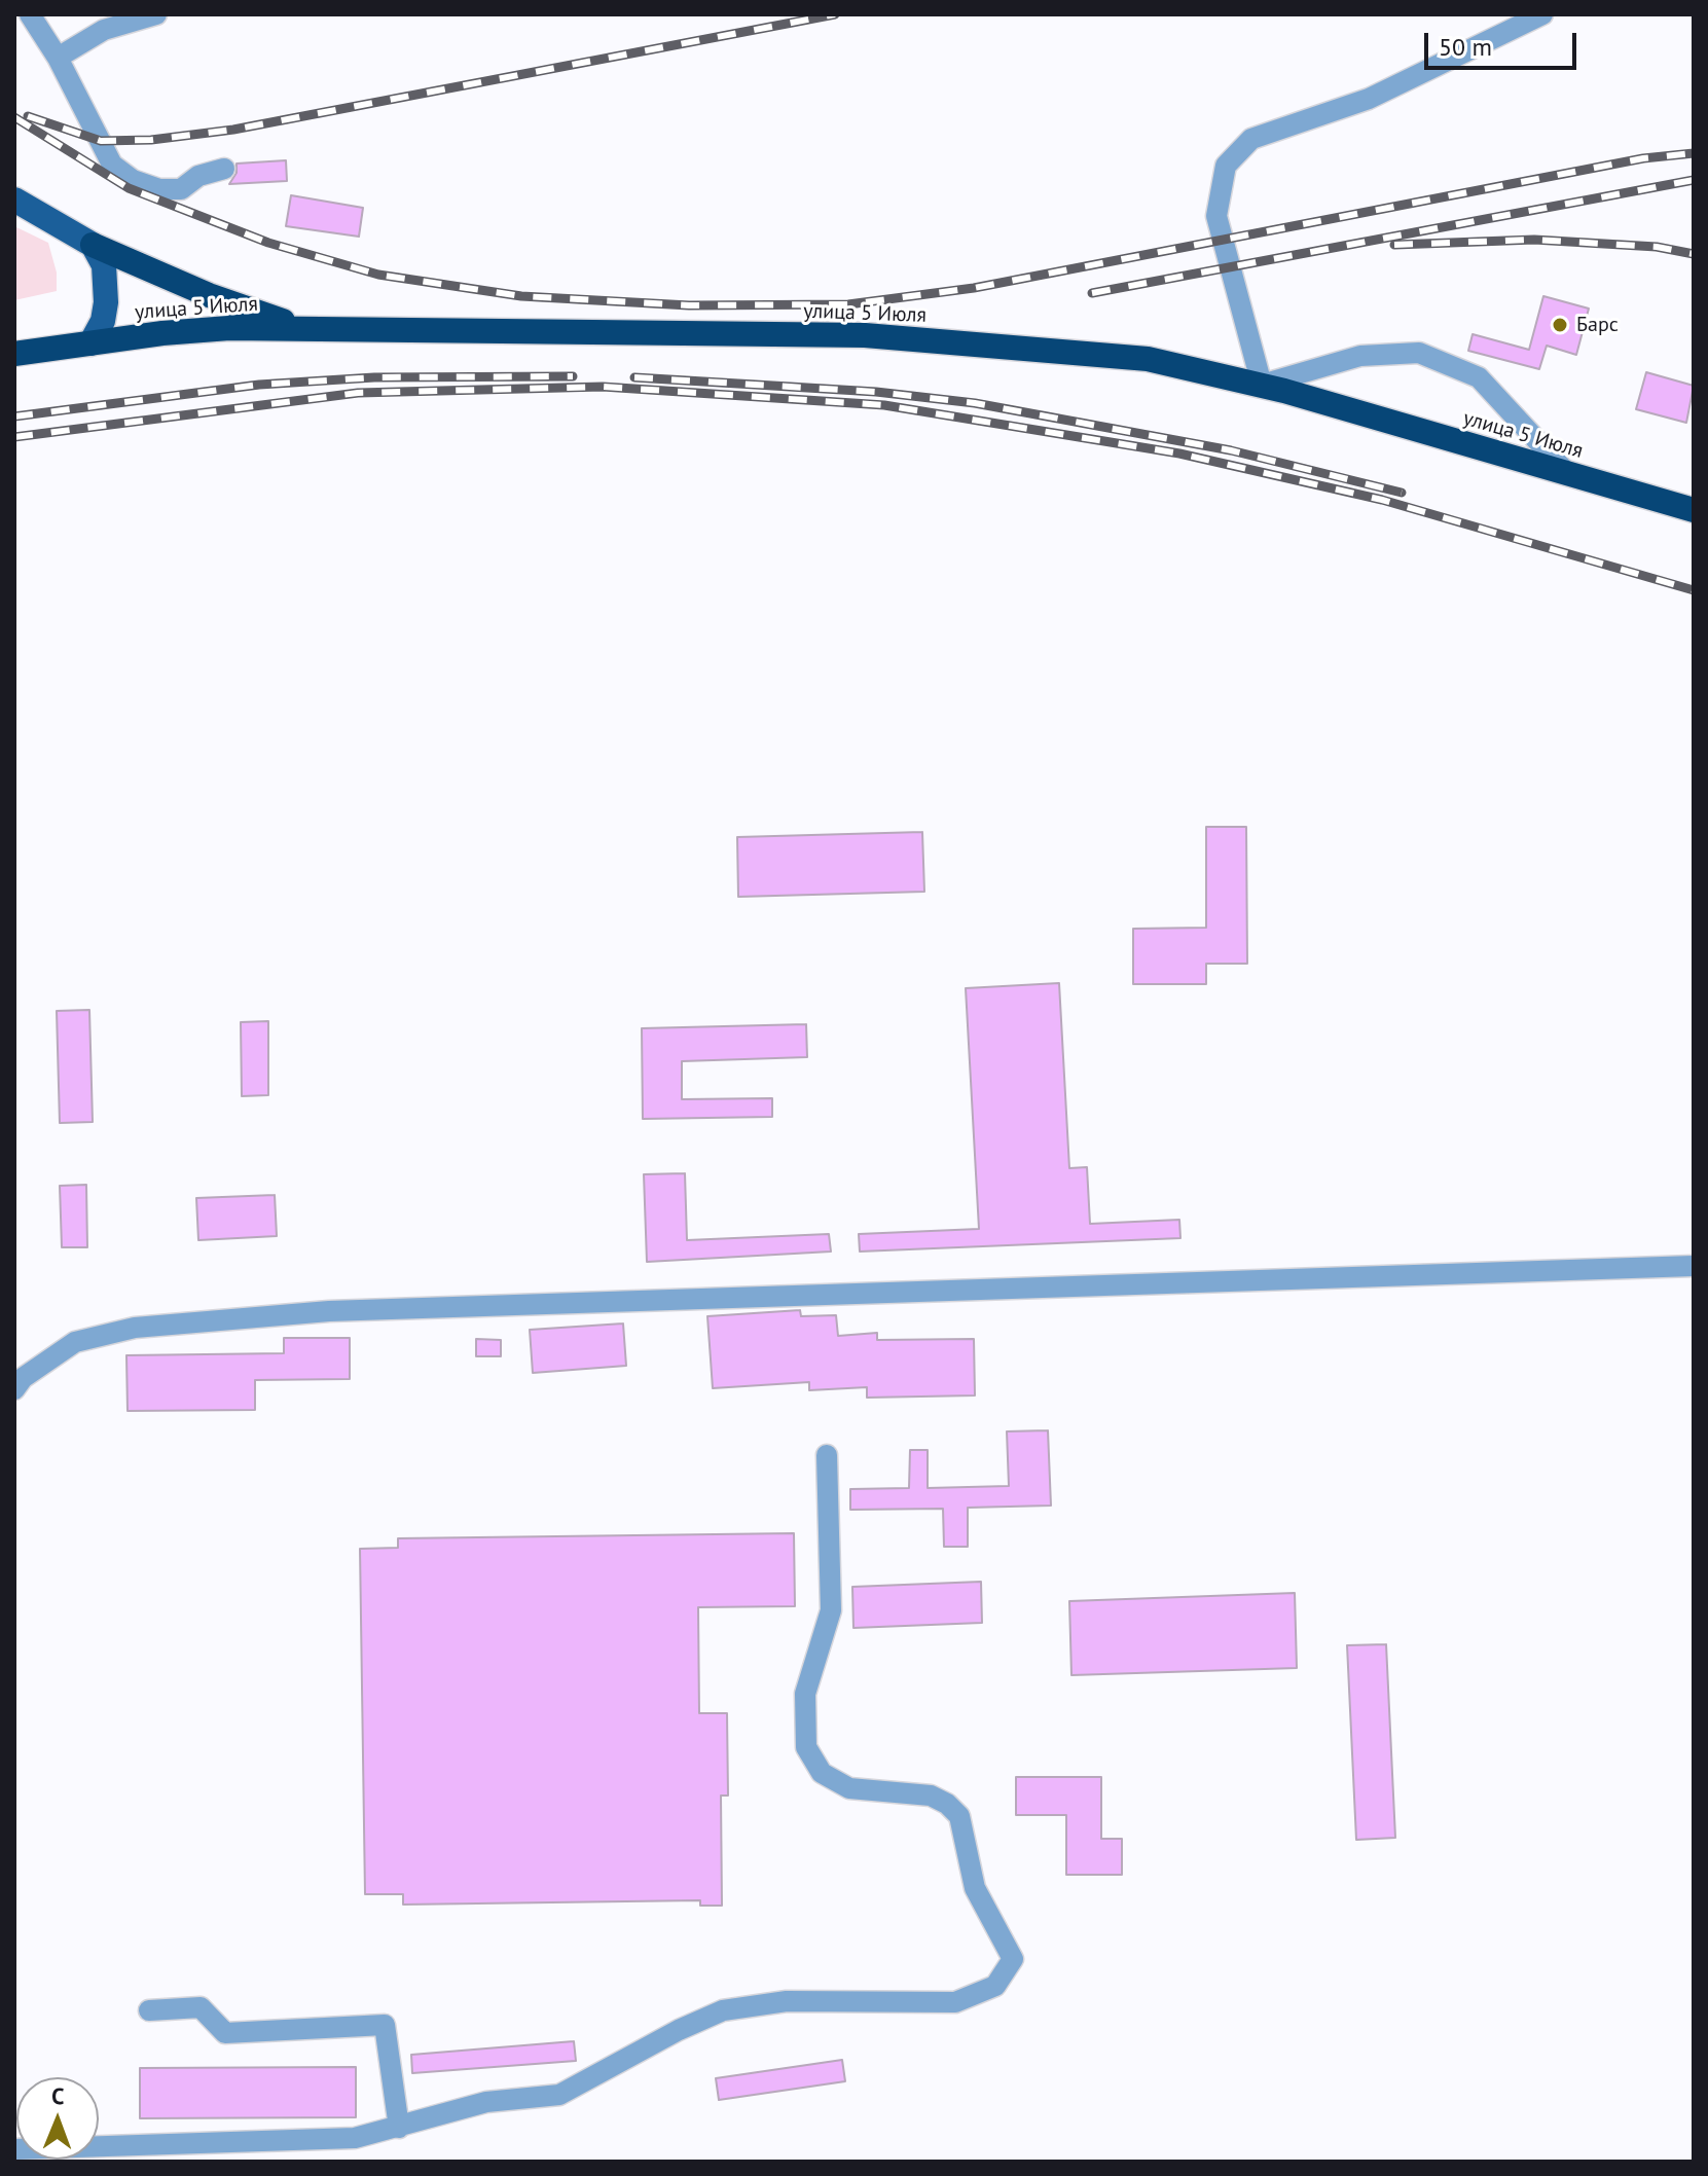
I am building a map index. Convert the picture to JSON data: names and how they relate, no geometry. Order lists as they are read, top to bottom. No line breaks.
{"streets":{"highway":["улица 5 Июля"]},"places":["Барс"],"scale_bar":"50 m","north":"top"}
